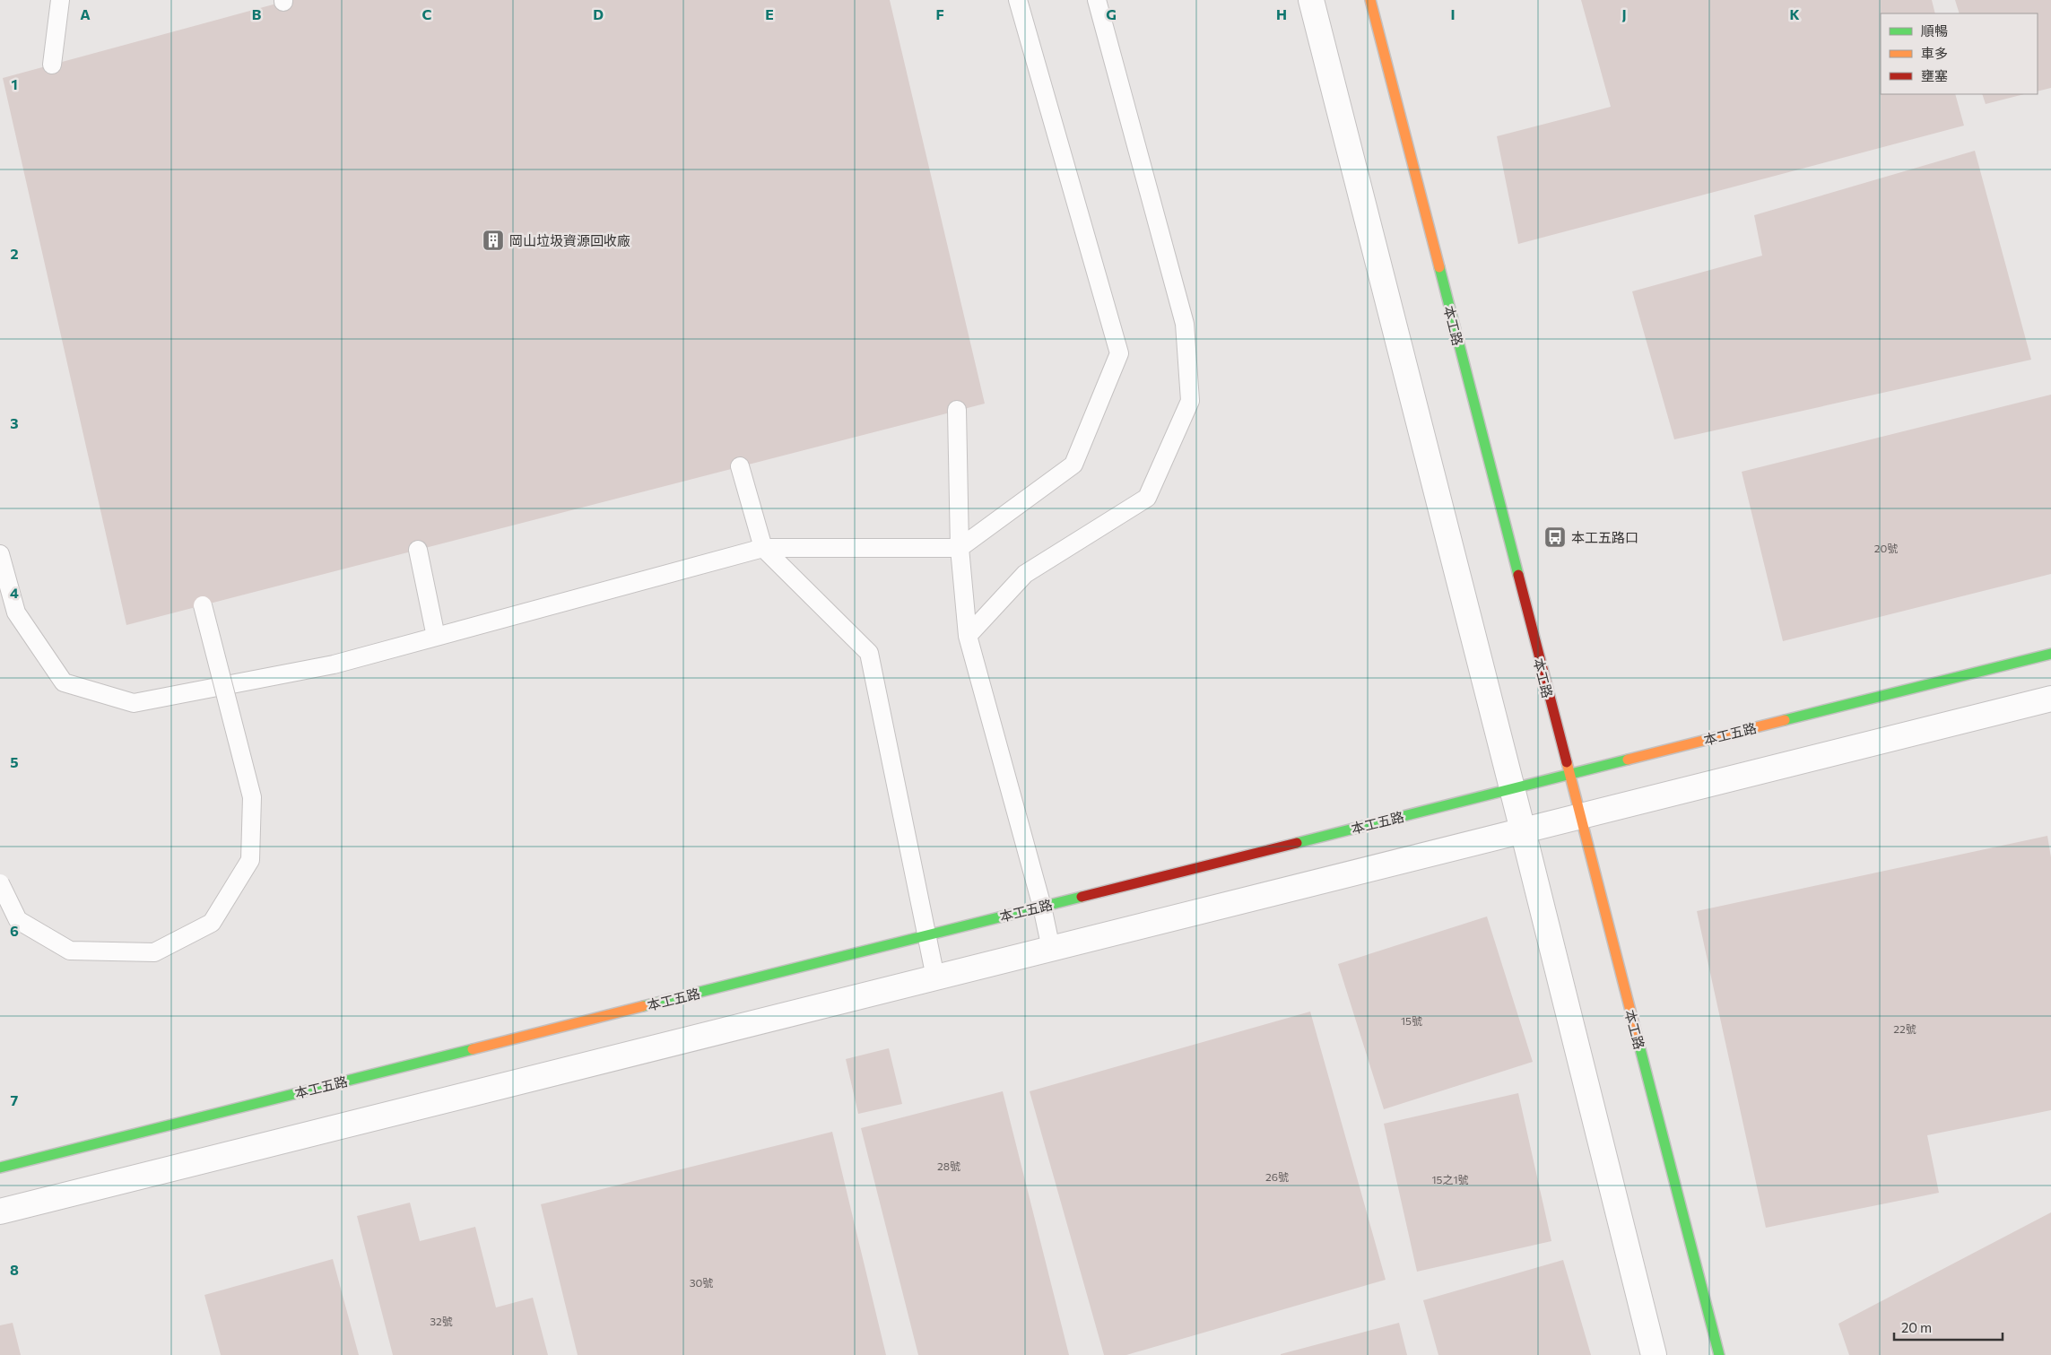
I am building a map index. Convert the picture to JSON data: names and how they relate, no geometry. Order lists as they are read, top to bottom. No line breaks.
{"streets":{"street":["本工路","本工五路"]},"crossings":[["本工路","本工五路"]],"places":{"building":["岡山垃圾資源回收廠"],"bus stop":["本工五路口"]},"house_numbers":["20號","15號","22號","28號","26號","15之1號","30號","32號"],"legend":["順暢","車多","壅塞"],"scale_bar":"20 m","grid":{"columns":["A","B","C","D","E","F","G","H","I","J","K"],"rows":["1","2","3","4","5","6","7","8"]}}
